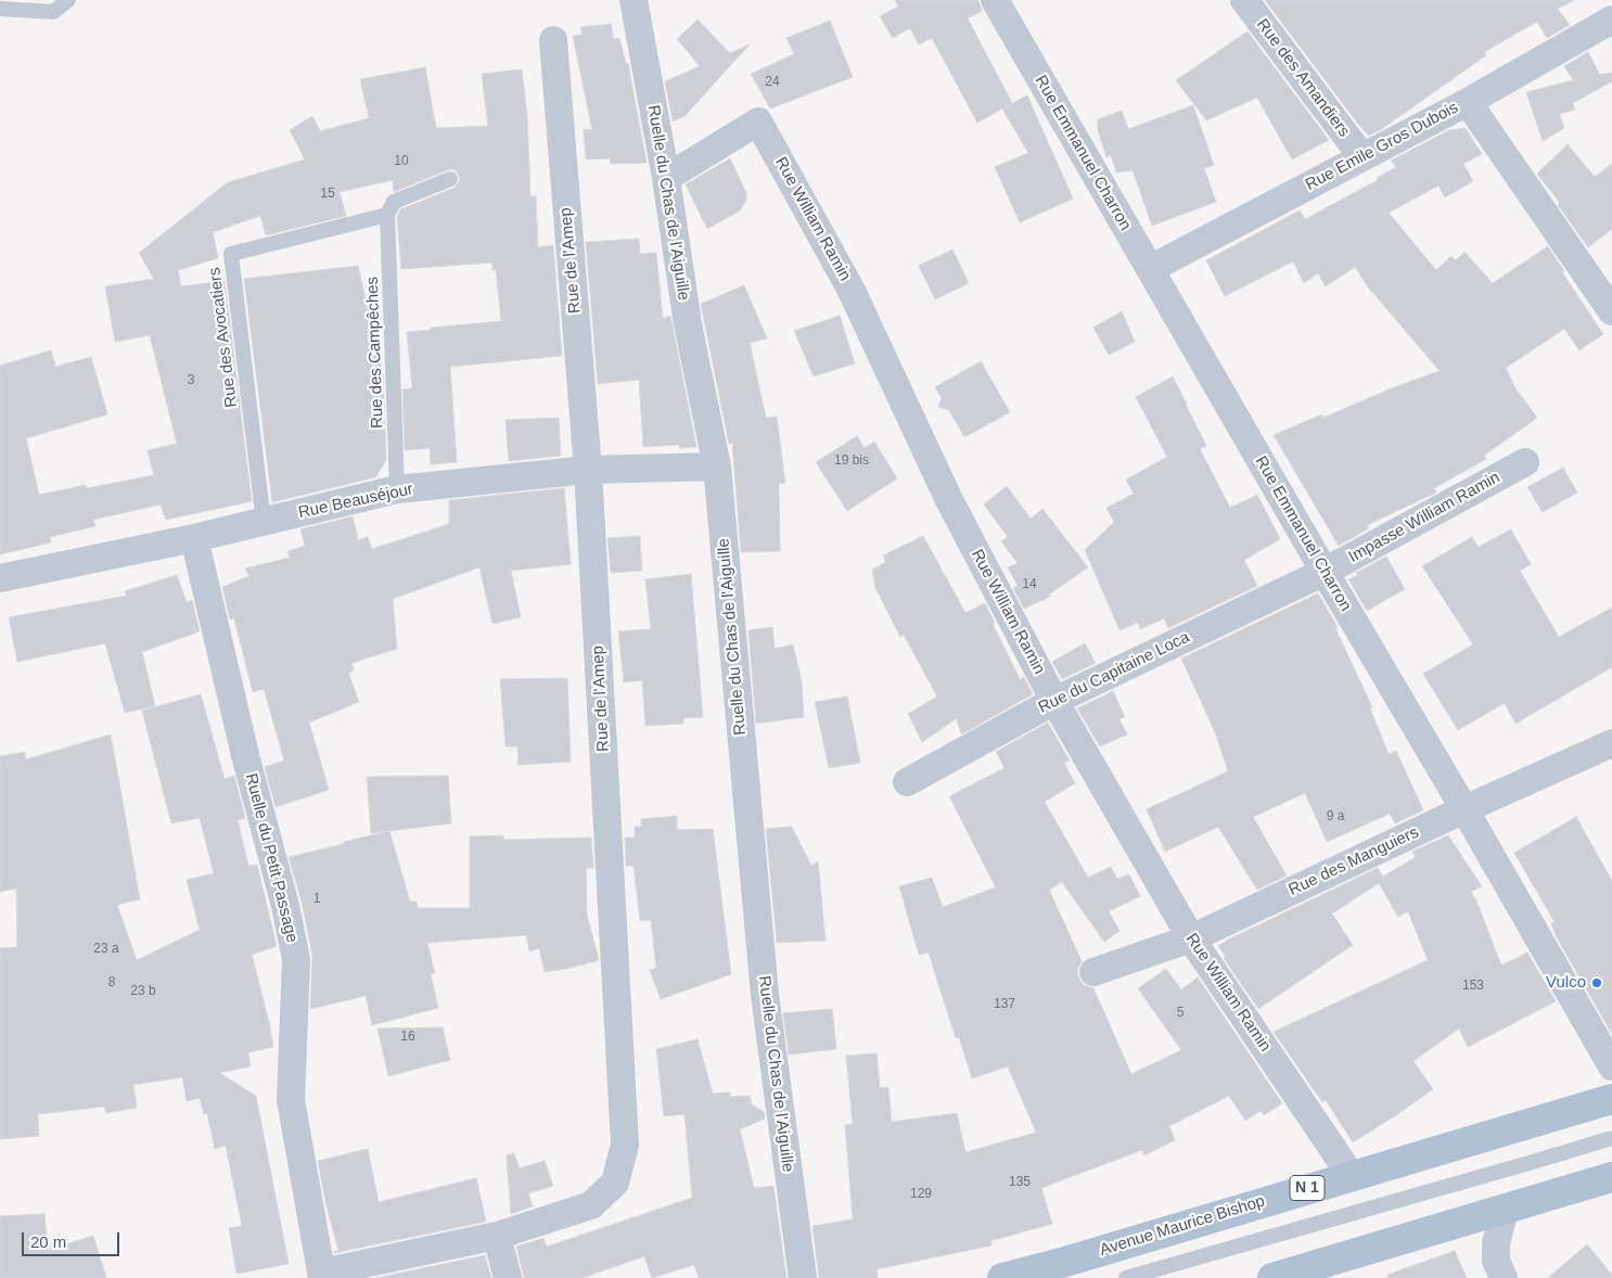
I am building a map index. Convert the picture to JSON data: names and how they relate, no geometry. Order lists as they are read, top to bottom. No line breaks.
{"streets":{"main road":["N 1","Avenue Maurice Bishop"],"street":["Rue des Amandiers","Rue Emile Gros Dubois","Rue Emmanuel Charron","Ruelle du Chas de l'Aiguille","Rue William Ramin","Rue de l'Amep","Rue Beauséjour","Impasse William Ramin","Rue du Capitaine Loca","Ruelle du Petit Passage","Rue des Manguiers"],"lane":["Rue des Avocatiers","Rue des Campêches"]},"crossings":[["Rue des Amandiers","Rue Emile Gros Dubois"],["Rue Emile Gros Dubois","Rue Emmanuel Charron"],["Rue Emmanuel Charron","Impasse William Ramin"],["Rue Emmanuel Charron","Rue du Capitaine Loca"],["Rue Emmanuel Charron","Rue des Manguiers"],["Ruelle du Chas de l'Aiguille","Rue William Ramin"],["Ruelle du Chas de l'Aiguille","Rue Beauséjour"],["Rue William Ramin","Rue du Capitaine Loca"],["Rue William Ramin","Rue des Manguiers"],["Rue William Ramin","Avenue Maurice Bishop"],["Rue de l'Amep","Rue Beauséjour"],["Rue de l'Amep","Ruelle du Petit Passage"],["Rue des Avocatiers","Rue des Campêches"],["Rue des Avocatiers","Rue Beauséjour"],["Rue des Campêches","Rue Beauséjour"],["Rue Beauséjour","Ruelle du Petit Passage"],["Impasse William Ramin","Rue du Capitaine Loca"]],"places":["Vulco"],"house_numbers":["24","10","15","3","19 bis","14","9 a","1","23 a","8","153","23 b","137","5","16","135","129"],"scale_bar":"20 m"}
